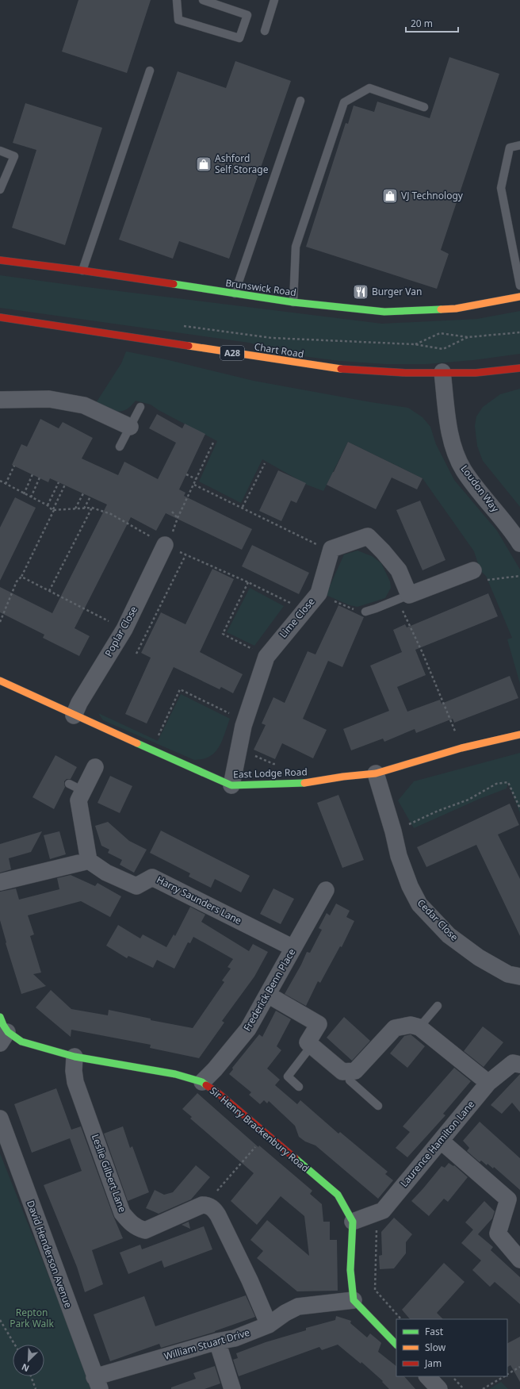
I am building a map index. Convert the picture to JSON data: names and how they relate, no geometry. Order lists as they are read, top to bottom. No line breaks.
{"streets":{"street":["Brunswick Road","Chart Road","A28","Loudon Way","Lime Close","Poplar Close","East Lodge Road","Harry Saunders Lane","Cedar Close","Frederick Benn Place","Sir Henry Brackenbury Road","Laurence Hamilton Lane","Leslie Gilbert Lane","David Henderson Avenue","William Stuart Drive"]},"crossings":[["Chart Road","Loudon Way"],["Lime Close","East Lodge Road"],["Poplar Close","East Lodge Road"],["East Lodge Road","Cedar Close"],["Harry Saunders Lane","Frederick Benn Place"],["Frederick Benn Place","Sir Henry Brackenbury Road"],["Sir Henry Brackenbury Road","Laurence Hamilton Lane"],["Sir Henry Brackenbury Road","Leslie Gilbert Lane"],["David Henderson Avenue","William Stuart Drive"]],"parks":["Repton Park Walk"],"places":{"shop":["Ashford Self Storage","VJ Technology"],"restaurant":["Burger Van"]},"legend":["Fast","Slow","Jam"],"scale_bar":"20 m","north":"bottom left"}
